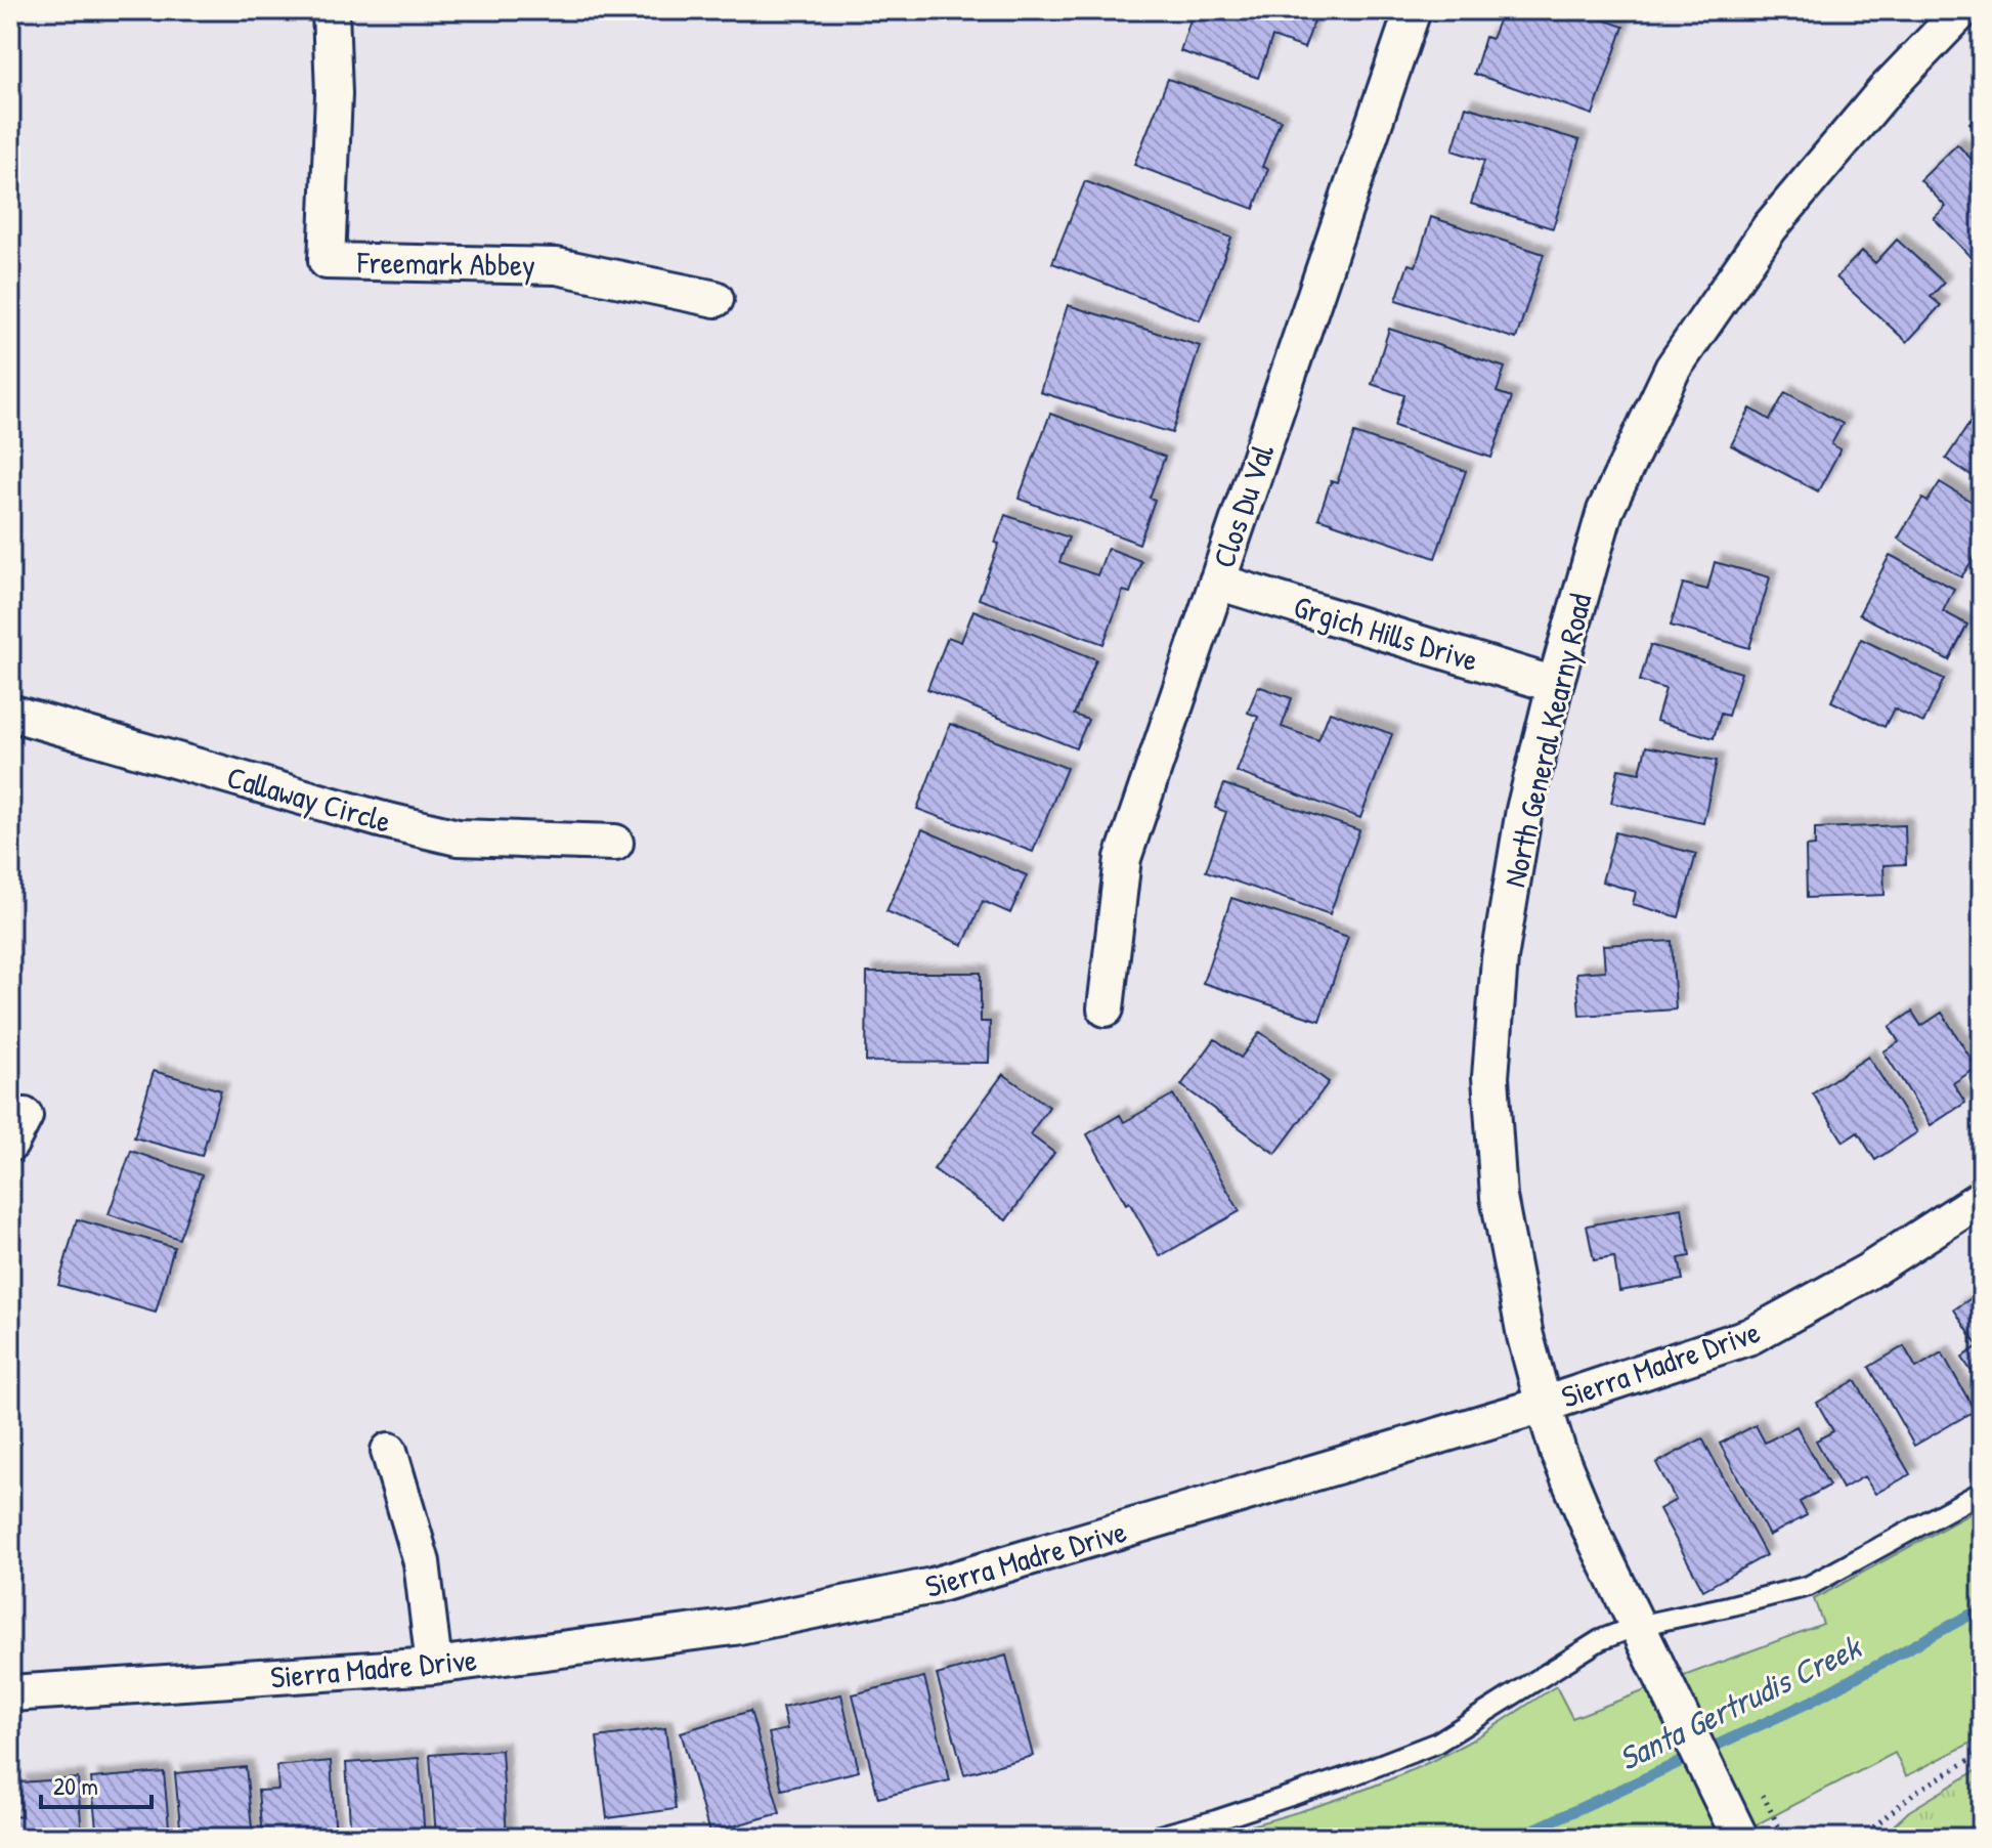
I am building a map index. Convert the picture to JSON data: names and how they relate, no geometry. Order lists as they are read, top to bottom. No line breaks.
{"streets":{"street":["Freemark Abbey","Clos Du Val","Grgich Hills Drive","North General Kearny Road","Callaway Circle","Sierra Madre Drive"]},"crossings":[["Clos Du Val","Grgich Hills Drive"],["Grgich Hills Drive","North General Kearny Road"],["North General Kearny Road","Sierra Madre Drive"]],"water":["Santa Gertrudis Creek"],"scale_bar":"20 m"}
